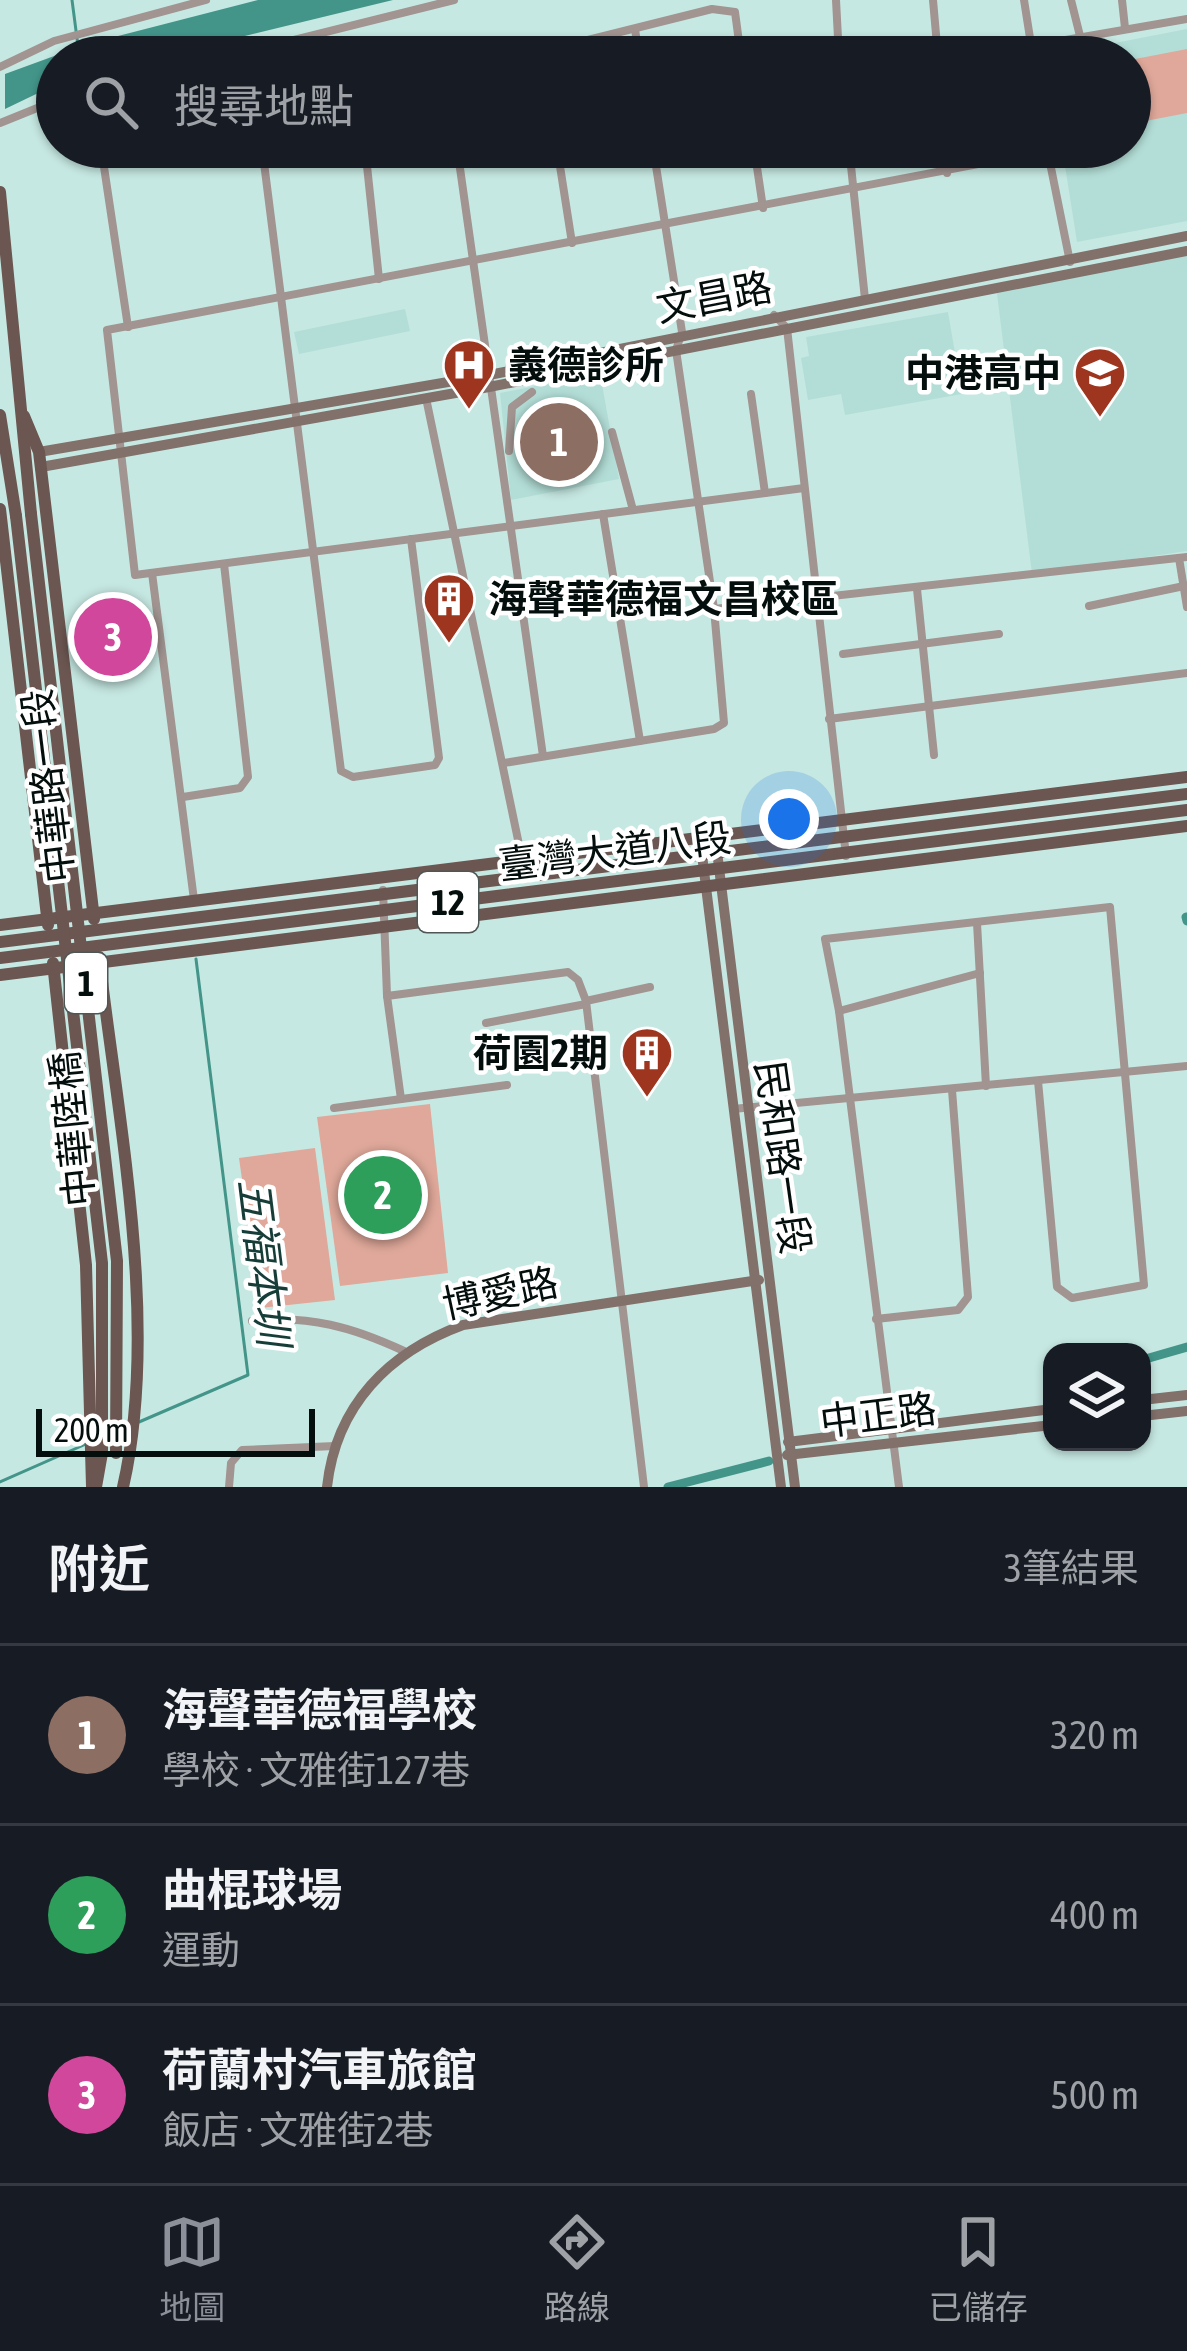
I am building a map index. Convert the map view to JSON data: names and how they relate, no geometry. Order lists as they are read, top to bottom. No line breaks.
{"streets":{"main road":["中華路一段","臺灣大道八段","12","1","中華陸橋"],"street":["文昌路","民和路一段","博愛路","中正路"]},"crossings":[["文昌路","中華路一段"],["中華路一段","臺灣大道八段"],["中華路一段","1"],["中華路一段","中華陸橋"],["臺灣大道八段","1"],["臺灣大道八段","民和路一段"],["1","中華陸橋"],["民和路一段","博愛路"],["民和路一段","中正路"]],"water":["五福本圳"],"places":{"hospital":["義德診所"],"school or university":["中港高中"],"building":["海聲華德福文昌校區","荷園2期"]},"scale_bar":"200 m","page":{"search":"搜尋地點","pins":["1","3","2"],"scale":"200 m","heading":["附近","3筆結果"],"list":[{"mark":"1","name":"海聲華德福學校","note":"學校 · 文雅街127巷","value":"320 m"},{"mark":"2","name":"曲棍球場","note":"運動","value":"400 m"},{"mark":"3","name":"荷蘭村汽車旅館","note":"飯店 · 文雅街2巷","value":"500 m"}],"nav":["地圖","路線","已儲存"]}}
